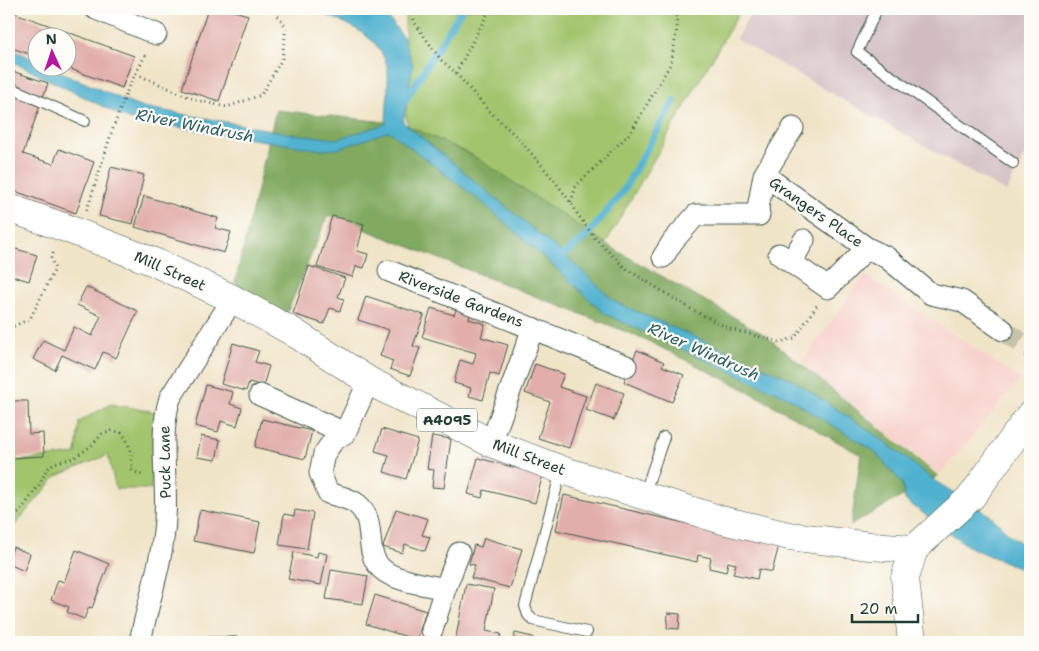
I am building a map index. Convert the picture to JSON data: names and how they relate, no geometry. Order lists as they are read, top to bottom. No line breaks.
{"streets":{"main road":["Mill Street","A4095"],"street":["Grangers Place","Riverside Gardens","Puck Lane"]},"crossings":[["Mill Street","Riverside Gardens"],["Mill Street","Puck Lane"]],"water":["River Windrush"],"scale_bar":"20 m","north":"top"}
